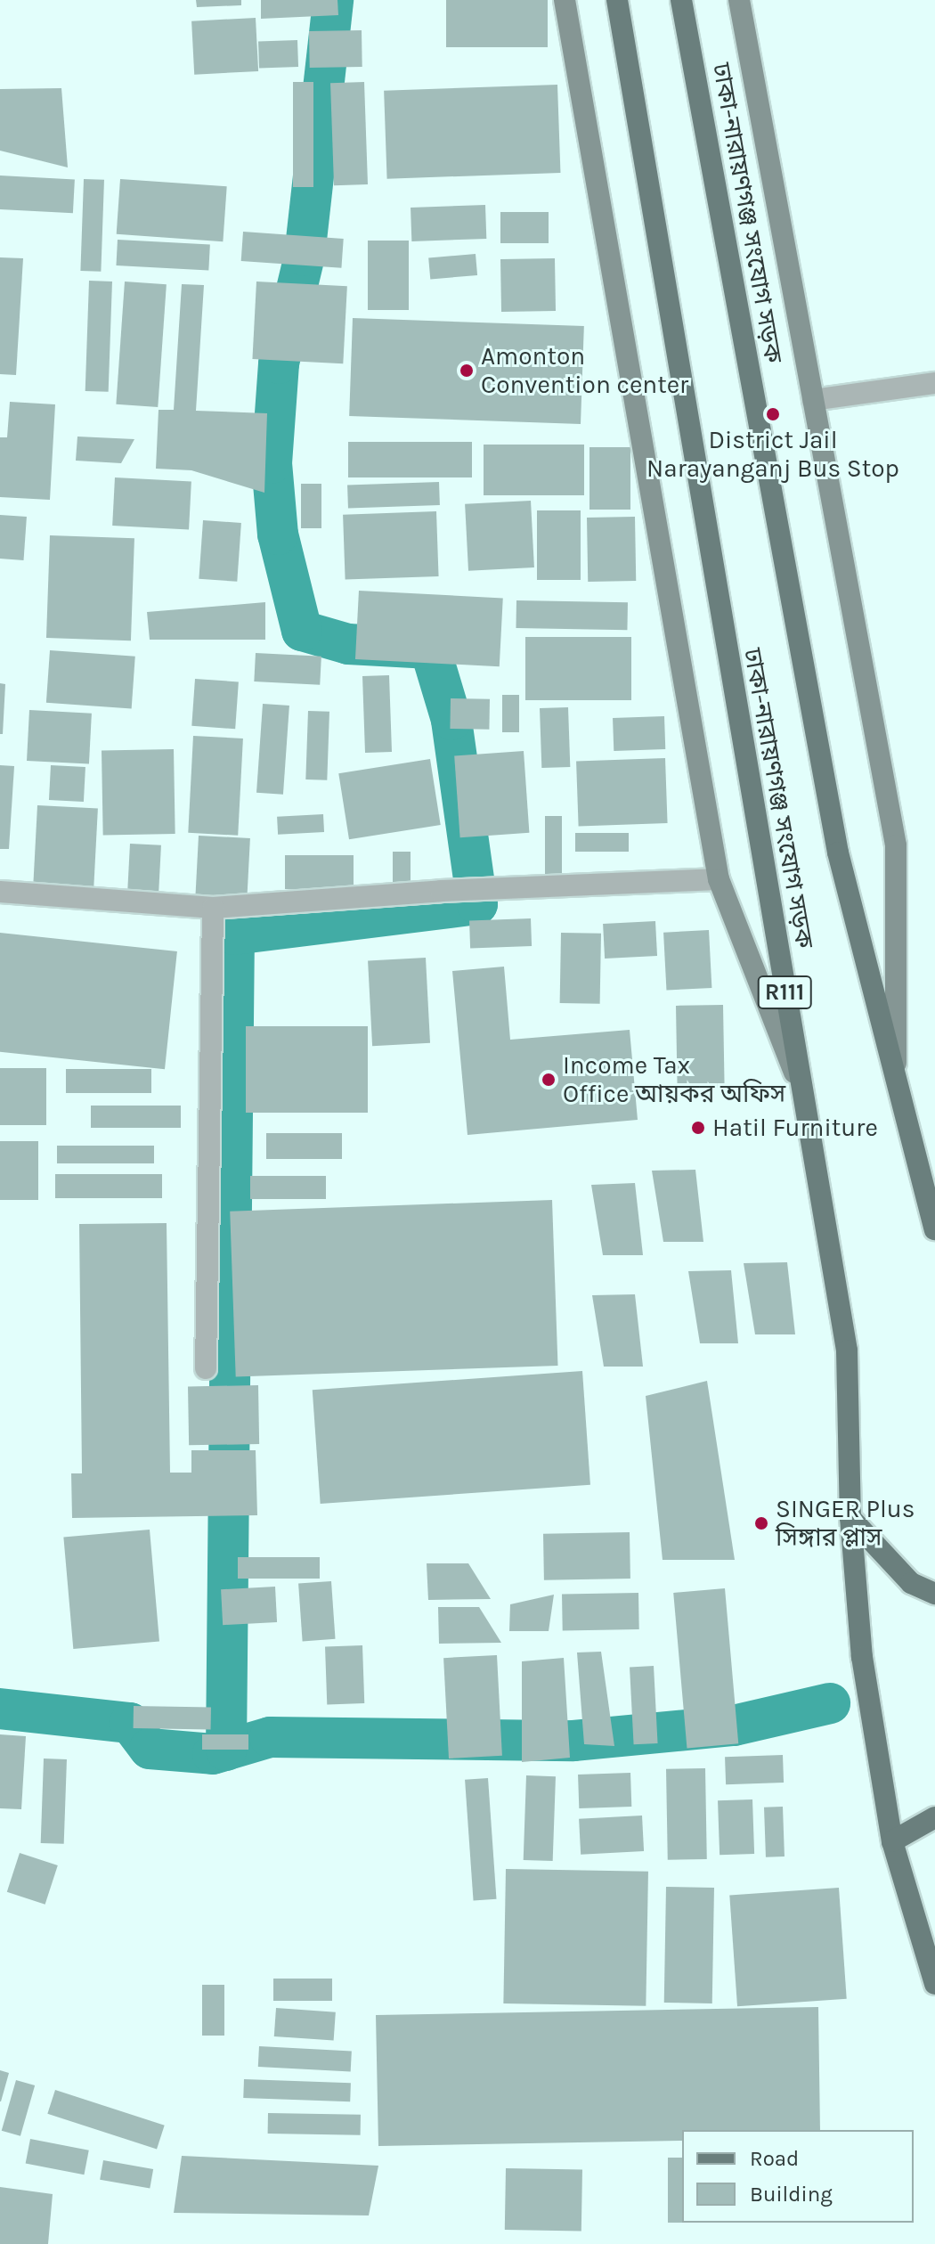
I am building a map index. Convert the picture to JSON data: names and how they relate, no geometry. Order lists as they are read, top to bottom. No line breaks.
{"streets":{"main road":["ঢাকা-নারায়ণগঞ্জ সংযোগ সড়ক","R111"]},"places":["Amonton Convention center","District Jail Narayanganj Bus Stop","Income Tax Office আয়কর অফিস","Hatil Furniture","SINGER Plus সিঙ্গার প্লাস"],"legend":["Road","Building"]}
